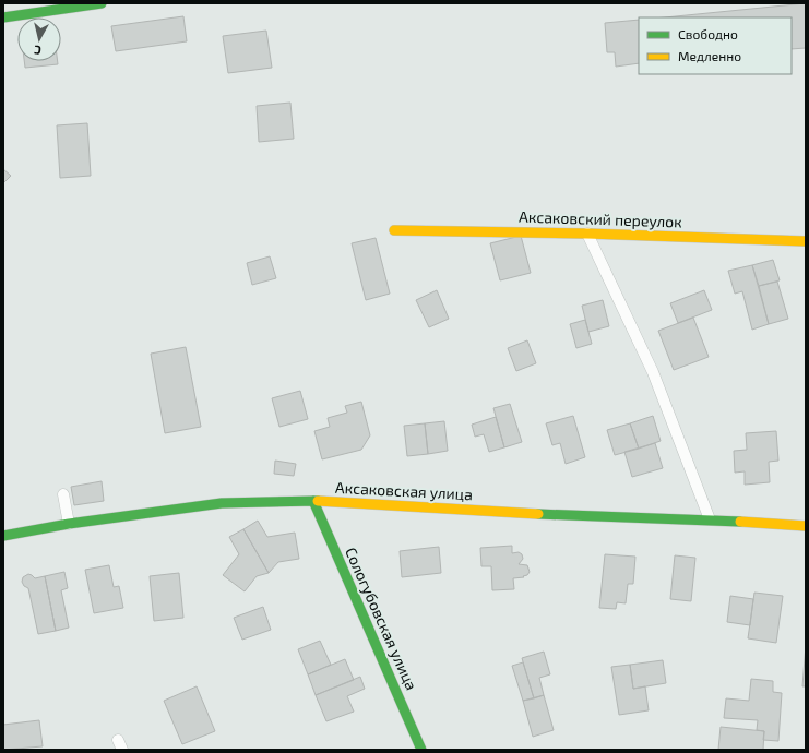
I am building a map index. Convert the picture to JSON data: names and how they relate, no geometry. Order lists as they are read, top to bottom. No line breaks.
{"streets":{"street":["Аксаковский переулок","Аксаковская улица","Сологубовская улица"]},"crossings":[["Аксаковская улица","Сологубовская улица"]],"legend":["Свободно","Медленно"],"north":"bottom"}
